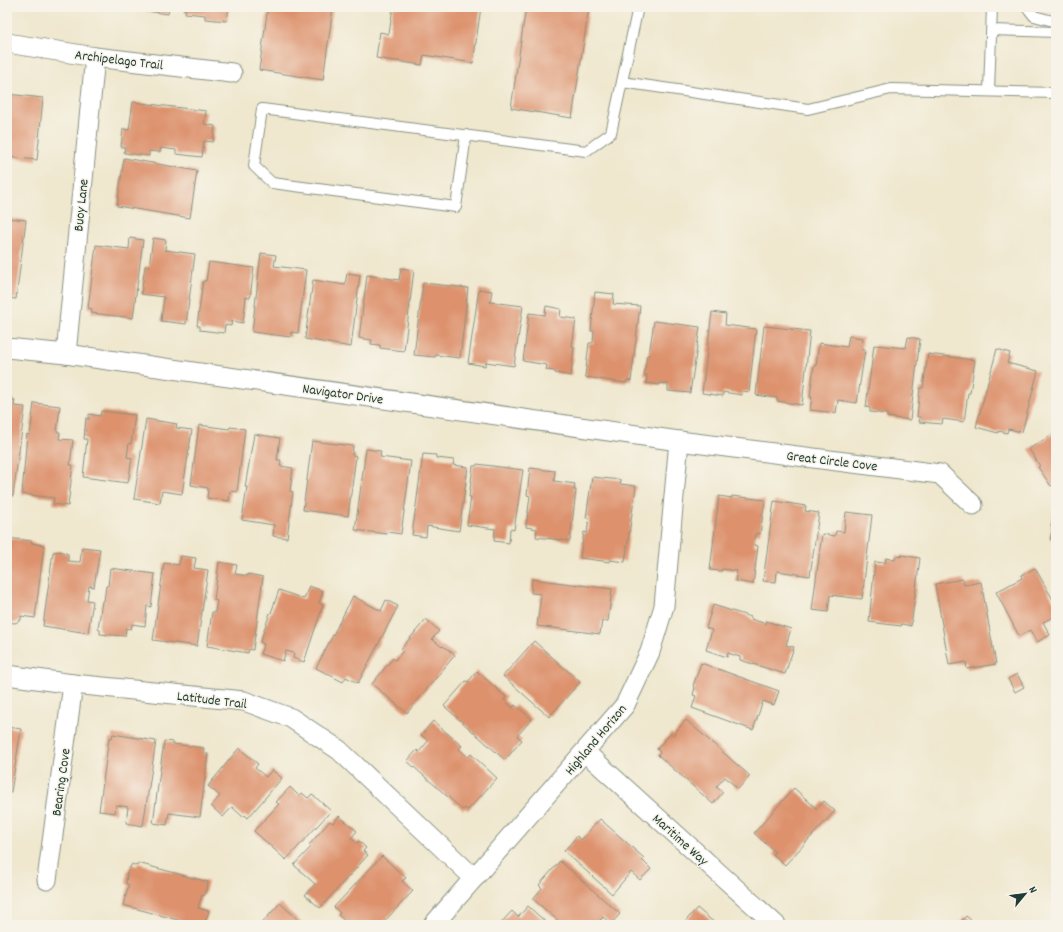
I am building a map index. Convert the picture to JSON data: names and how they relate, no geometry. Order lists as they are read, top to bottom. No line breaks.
{"streets":{"street":["Archipelago Trail","Buoy Lane","Navigator Drive","Great Circle Cove","Latitude Trail","Highland Horizon","Bearing Cove","Maritime Way"]},"crossings":[["Archipelago Trail","Buoy Lane"],["Buoy Lane","Navigator Drive"],["Navigator Drive","Great Circle Cove"],["Navigator Drive","Highland Horizon"],["Great Circle Cove","Highland Horizon"],["Latitude Trail","Highland Horizon"],["Latitude Trail","Bearing Cove"],["Highland Horizon","Maritime Way"]],"north":"top right"}
